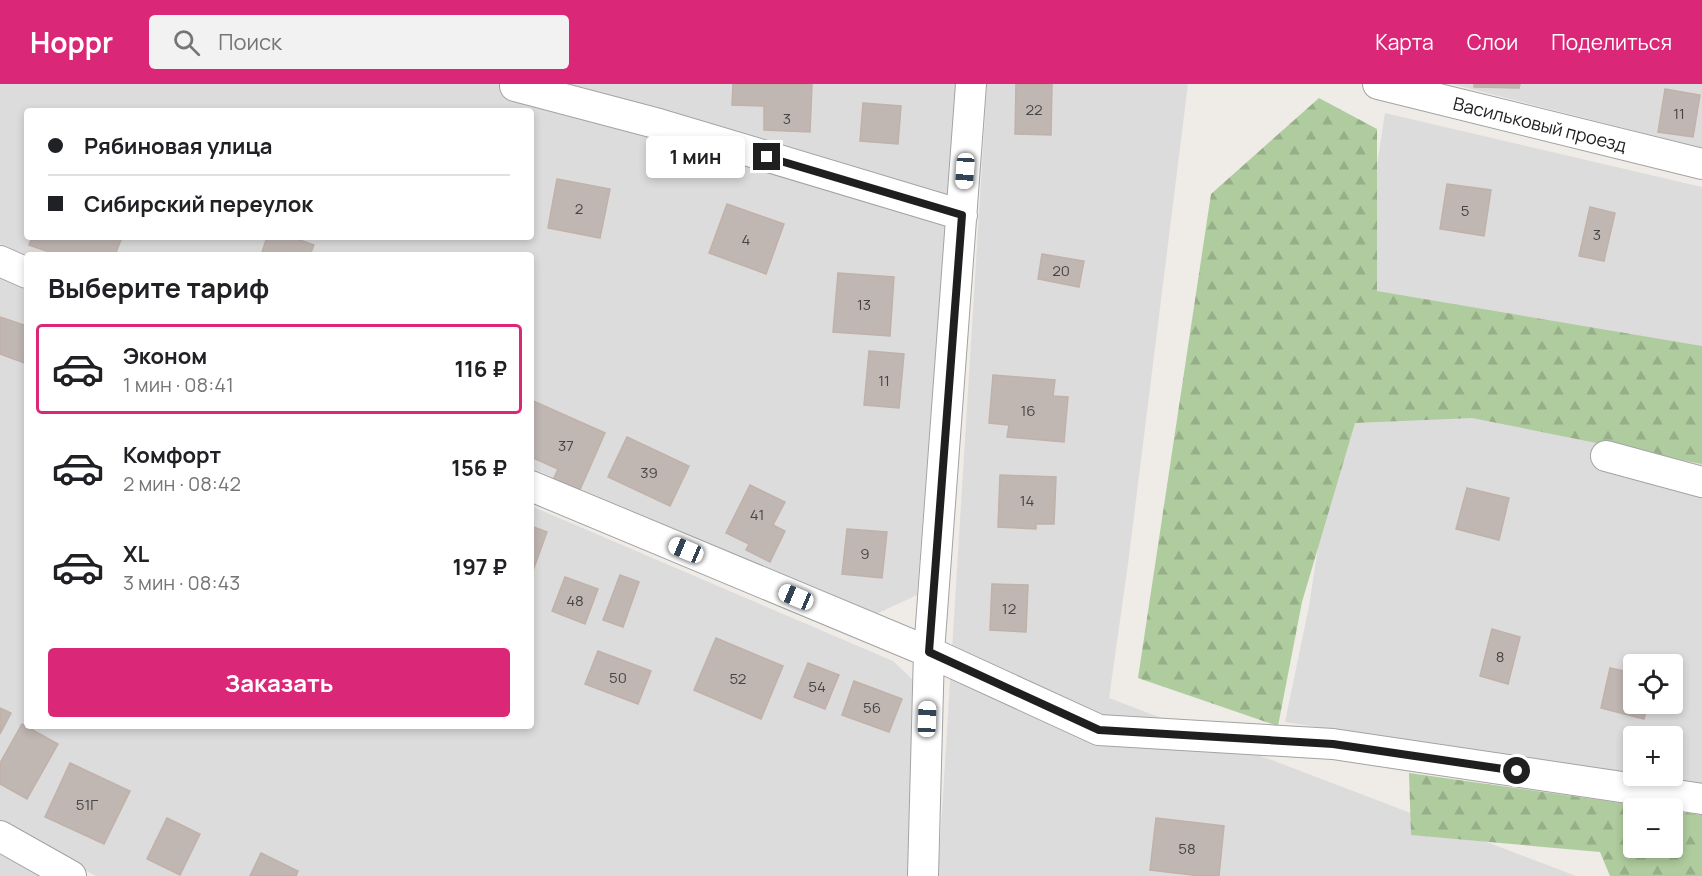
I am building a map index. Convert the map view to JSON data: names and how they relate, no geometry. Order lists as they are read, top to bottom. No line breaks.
{"streets":{"street":["Васильковый проезд"]},"house_numbers":["22","11","3","2","5","3","4","20","13","11","16","37","39","14","41","9","48","12","8","50","52","54","56","51Г","58"],"page":{"header":"Hoppr","search":"Поиск","nav":["Карта","Слои","Поделиться"],"banner":["Рябиновая улица","Сибирский переулок"],"bubble":"1 мин","heading":"Выберите тариф","list":[{"name":"Эконом","note":"1 мин · 08:41","value":"116 ₽"},{"name":"Комфорт","note":"2 мин · 08:42","value":"156 ₽"},{"name":"XL","note":"3 мин · 08:43","value":"197 ₽"}],"buttons":"Заказать","map_buttons":["+","−"]}}
